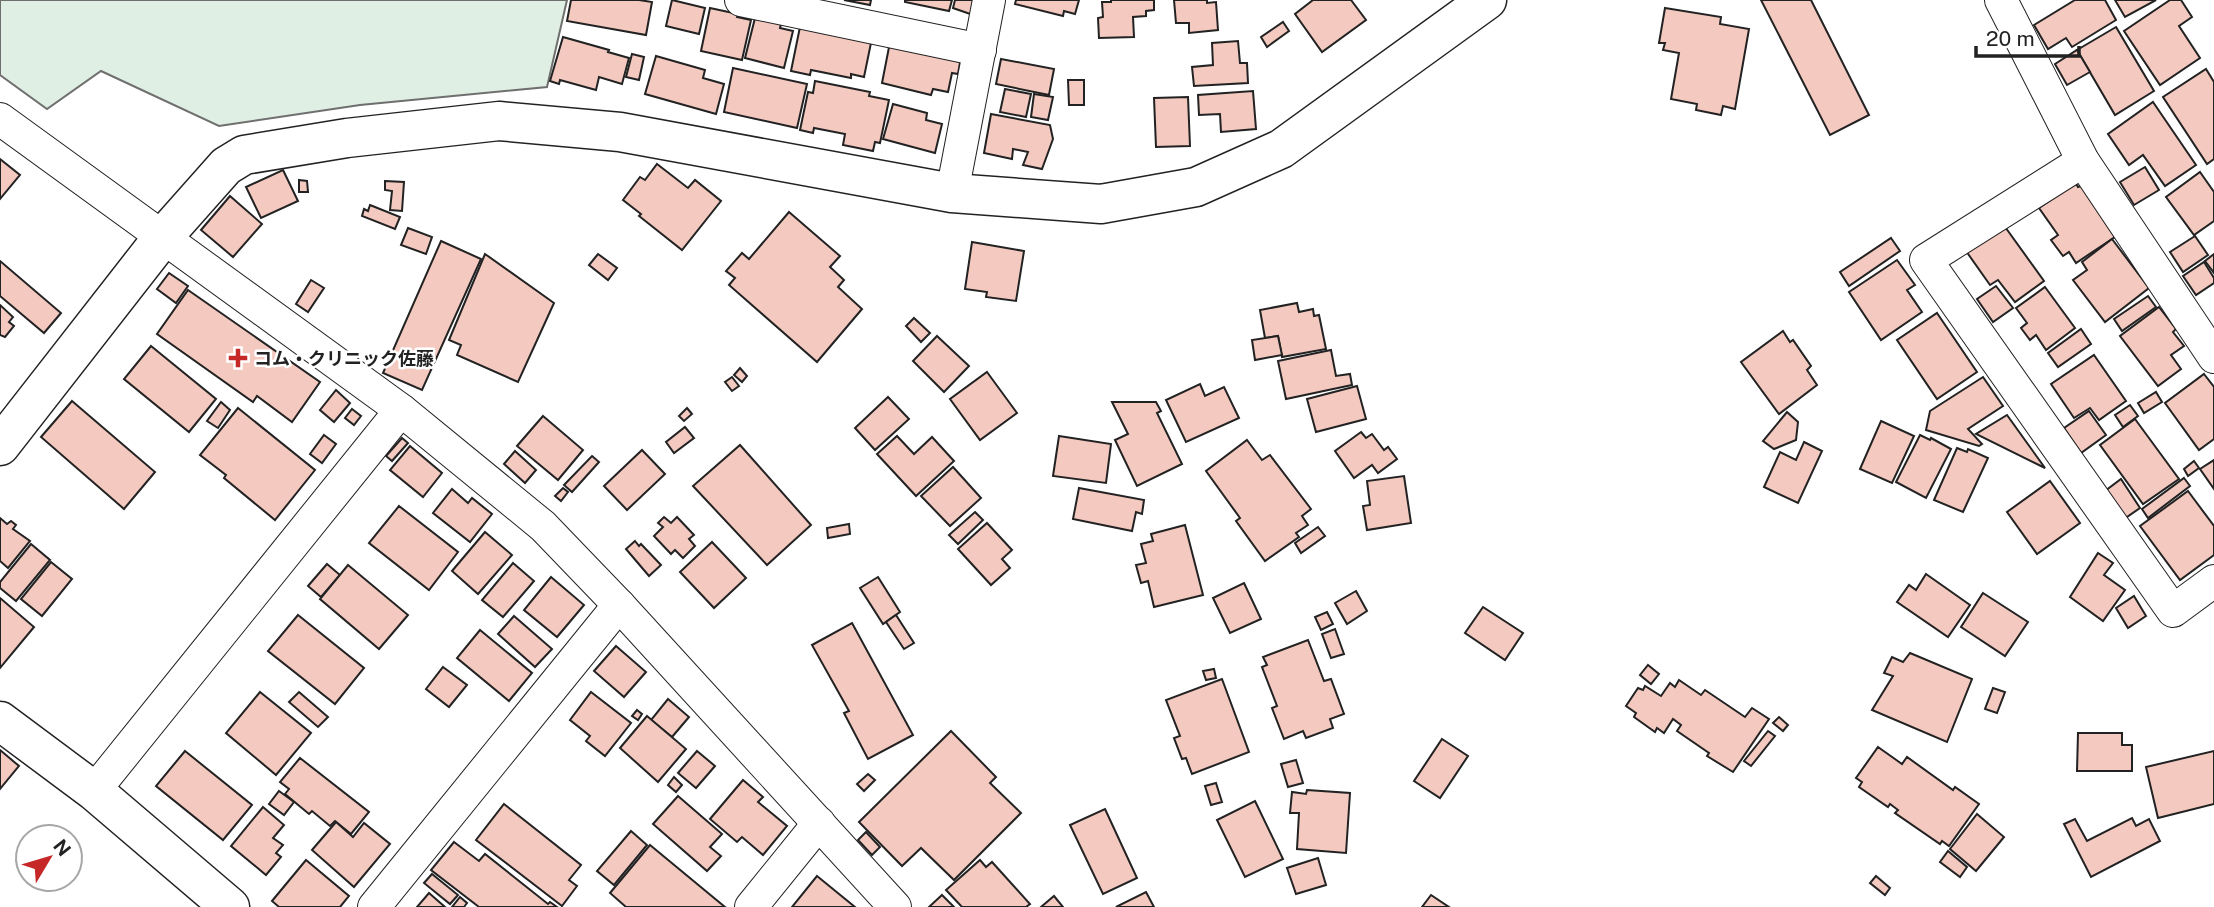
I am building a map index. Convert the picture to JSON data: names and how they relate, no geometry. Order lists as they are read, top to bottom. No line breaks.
{"places":{"health":["コム・クリニック佐藤"]},"scale_bar":"20 m","north":"top right"}
